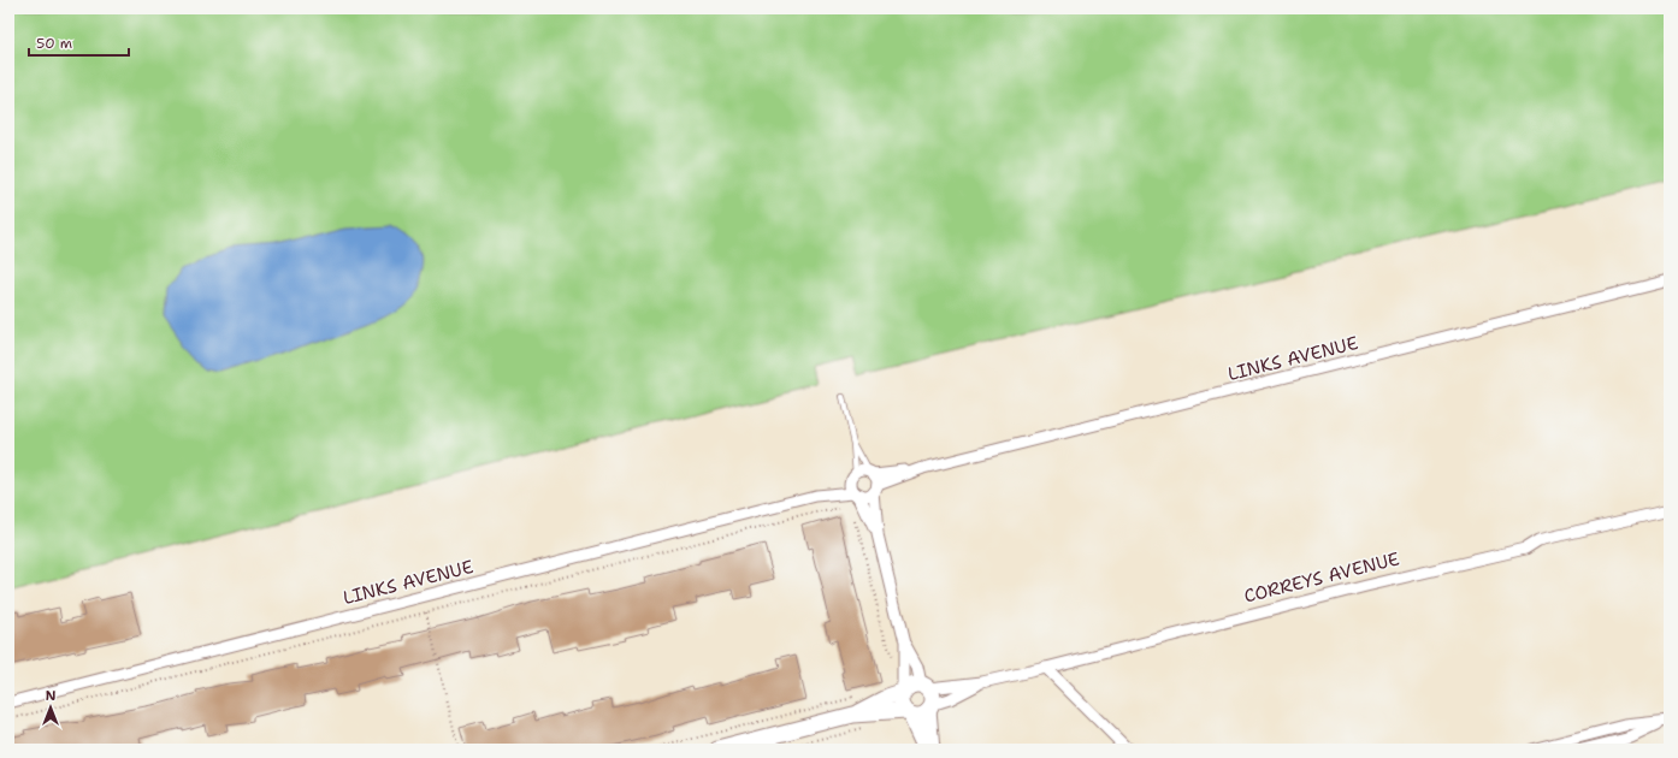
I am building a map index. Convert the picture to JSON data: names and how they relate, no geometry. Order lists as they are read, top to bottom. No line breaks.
{"streets":{"street":["LINKS AVENUE","CORREYS AVENUE"]},"scale_bar":"50 m","north":"top"}
